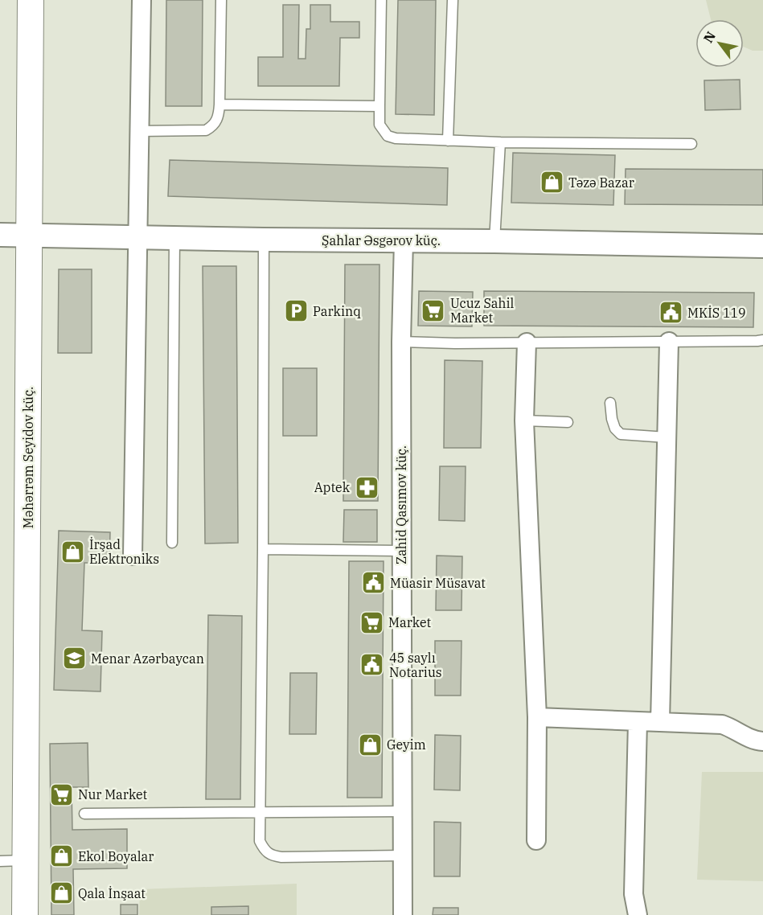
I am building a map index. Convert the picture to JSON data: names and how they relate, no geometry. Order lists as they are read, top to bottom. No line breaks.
{"streets":{"main road":["Məhərrəm Seyidov küç."],"street":["Şahlar Əsgərov küç.","Zahid Qasımov küç."]},"crossings":[["Şahlar Əsgərov küç.","Məhərrəm Seyidov küç."],["Şahlar Əsgərov küç.","Zahid Qasımov küç."]],"places":{"shop":["Təzə Bazar","İrşad Elektroniks","Geyim","Ekol Boyalar","Qala İnşaat"],"supermarket":["Ucuz Sahil Market","Market","Nur Market"],"parking":["Parkinq"],"public building":["MKİS 119","Müasir Müsavat","45 saylı Notarius"],"pharmacy":["Aptek"],"school or university":["Menar Azərbaycan"]},"north":"top left"}
